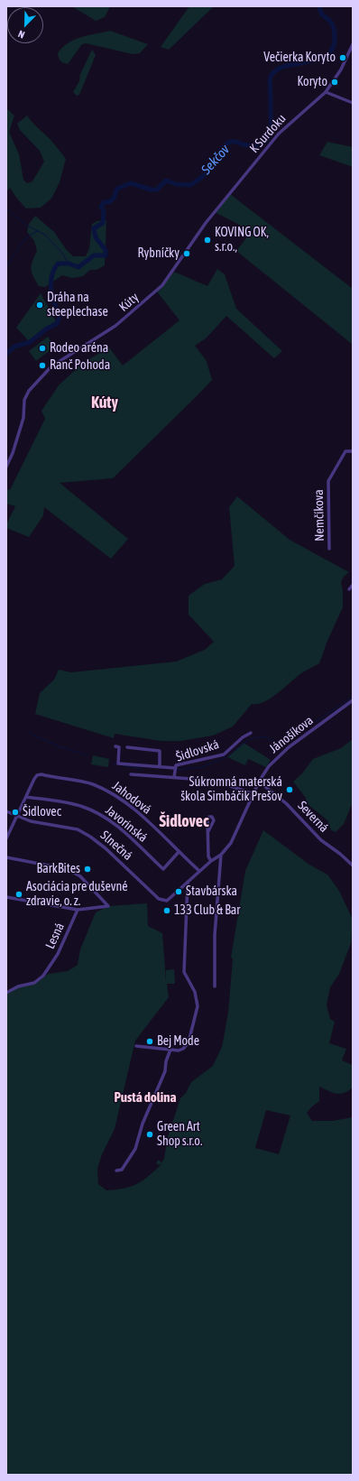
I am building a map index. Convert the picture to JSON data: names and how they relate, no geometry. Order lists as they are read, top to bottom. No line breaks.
{"streets":{"street":["K Surdoku","Kúty","Nemčíkova","Jánošíkova","Šidlovská","Jahodová","Severná","Javorinská","Slnečná","Lesná"]},"crossings":[["K Surdoku","Kúty"],["Jánošíkova","Šidlovská"],["Jánošíkova","Severná"],["Jahodová","Javorinská"]],"districts":["Kúty","Šidlovec","Pustá dolina"],"water":["Sekčov"],"places":["Večierka Koryto","Koryto","KOVING OK, s.r.o.,","Rybníčky","Dráha na steeplechase","Rodeo aréna","Ranč Pohoda","Súkromná materská škola Simbáčik Prešov","Šidlovec","BarkBites","Stavbárska","Asociácia pre duševné zdravie, o. z.","133 Club & Bar","Bej Mode","Green Art Shop s.r.o."],"north":"bottom left"}
